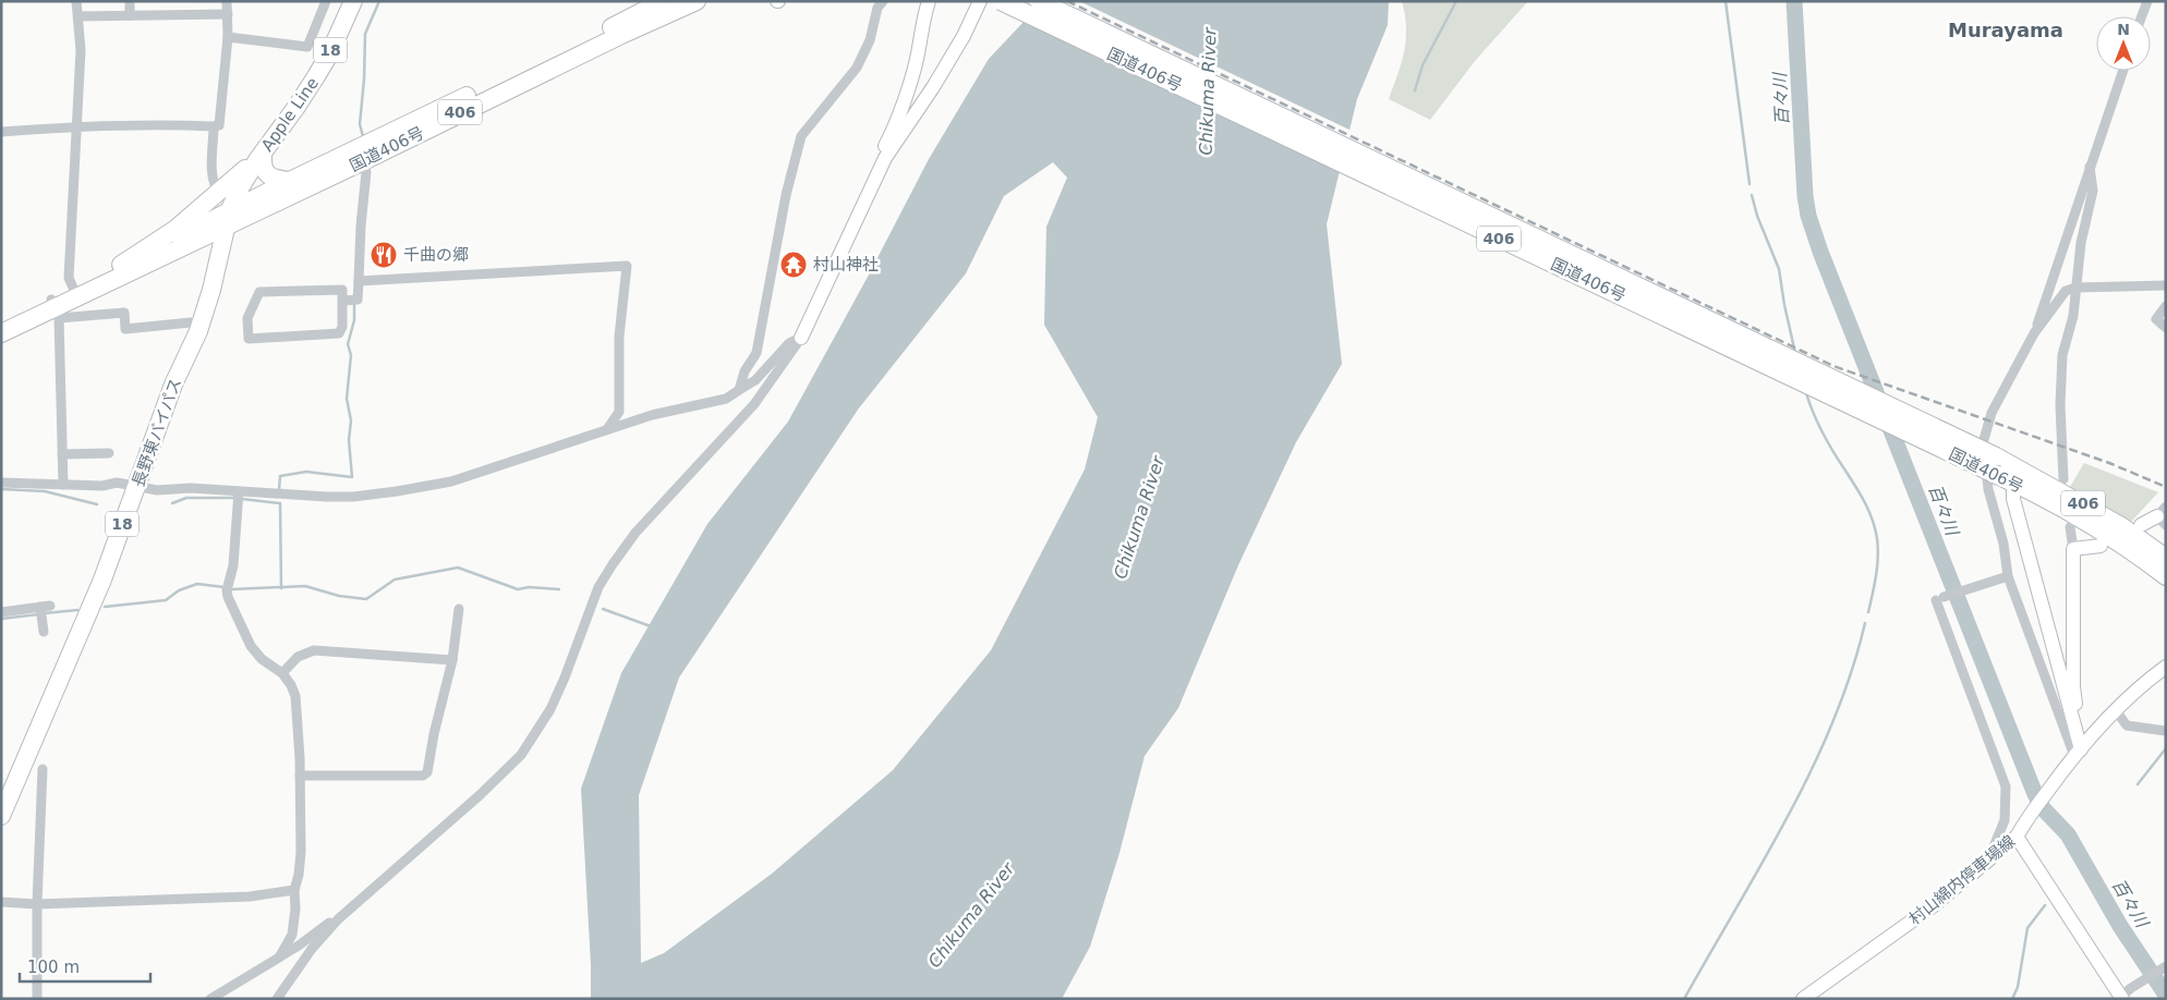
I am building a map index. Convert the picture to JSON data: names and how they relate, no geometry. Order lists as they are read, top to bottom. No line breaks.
{"streets":{"highway":["18","国道406号","406","Apple Line","長野東バイパス"],"street":["村山綿内停車場線"]},"crossings":[["国道406号","Apple Line"],["国道406号","長野東バイパス"],["Apple Line","長野東バイパス"]],"districts":["Murayama"],"water":["Chikuma River","百々川"],"places":{"restaurant":["千曲の郷"],"temple":["村山神社"]},"scale_bar":"100 m","north":"top"}
